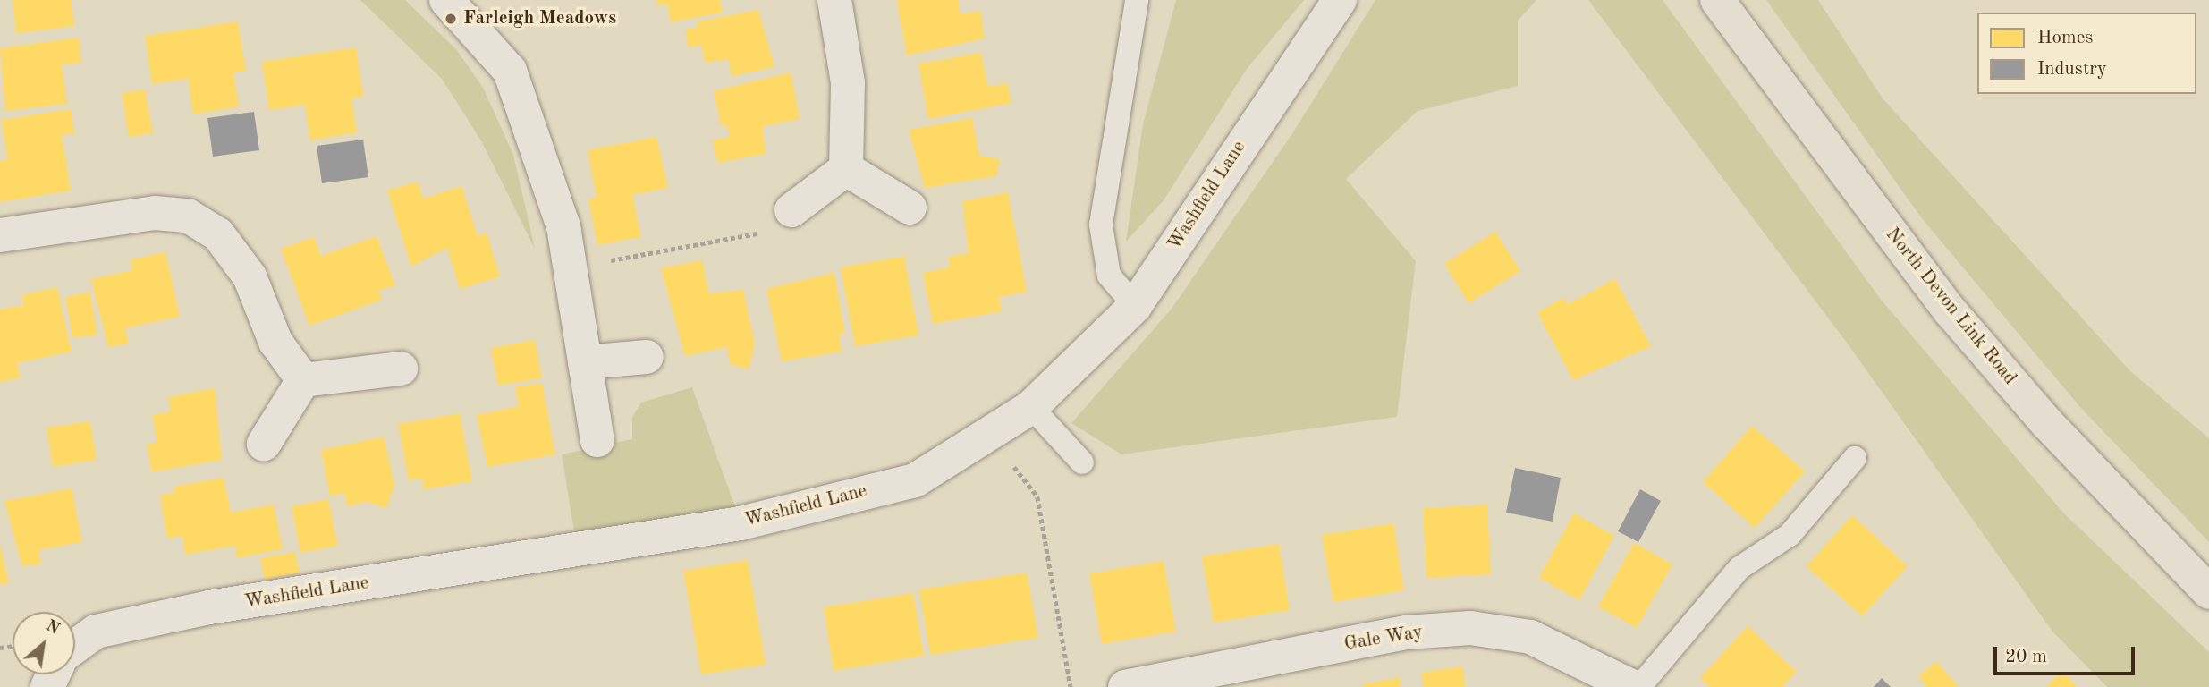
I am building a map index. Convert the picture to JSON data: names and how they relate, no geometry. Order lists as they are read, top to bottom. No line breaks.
{"streets":{"highway":["North Devon Link Road"],"street":["Washfield Lane","Gale Way"]},"places":["Farleigh Meadows"],"legend":["Homes","Industry"],"scale_bar":"20 m","north":"top right"}
